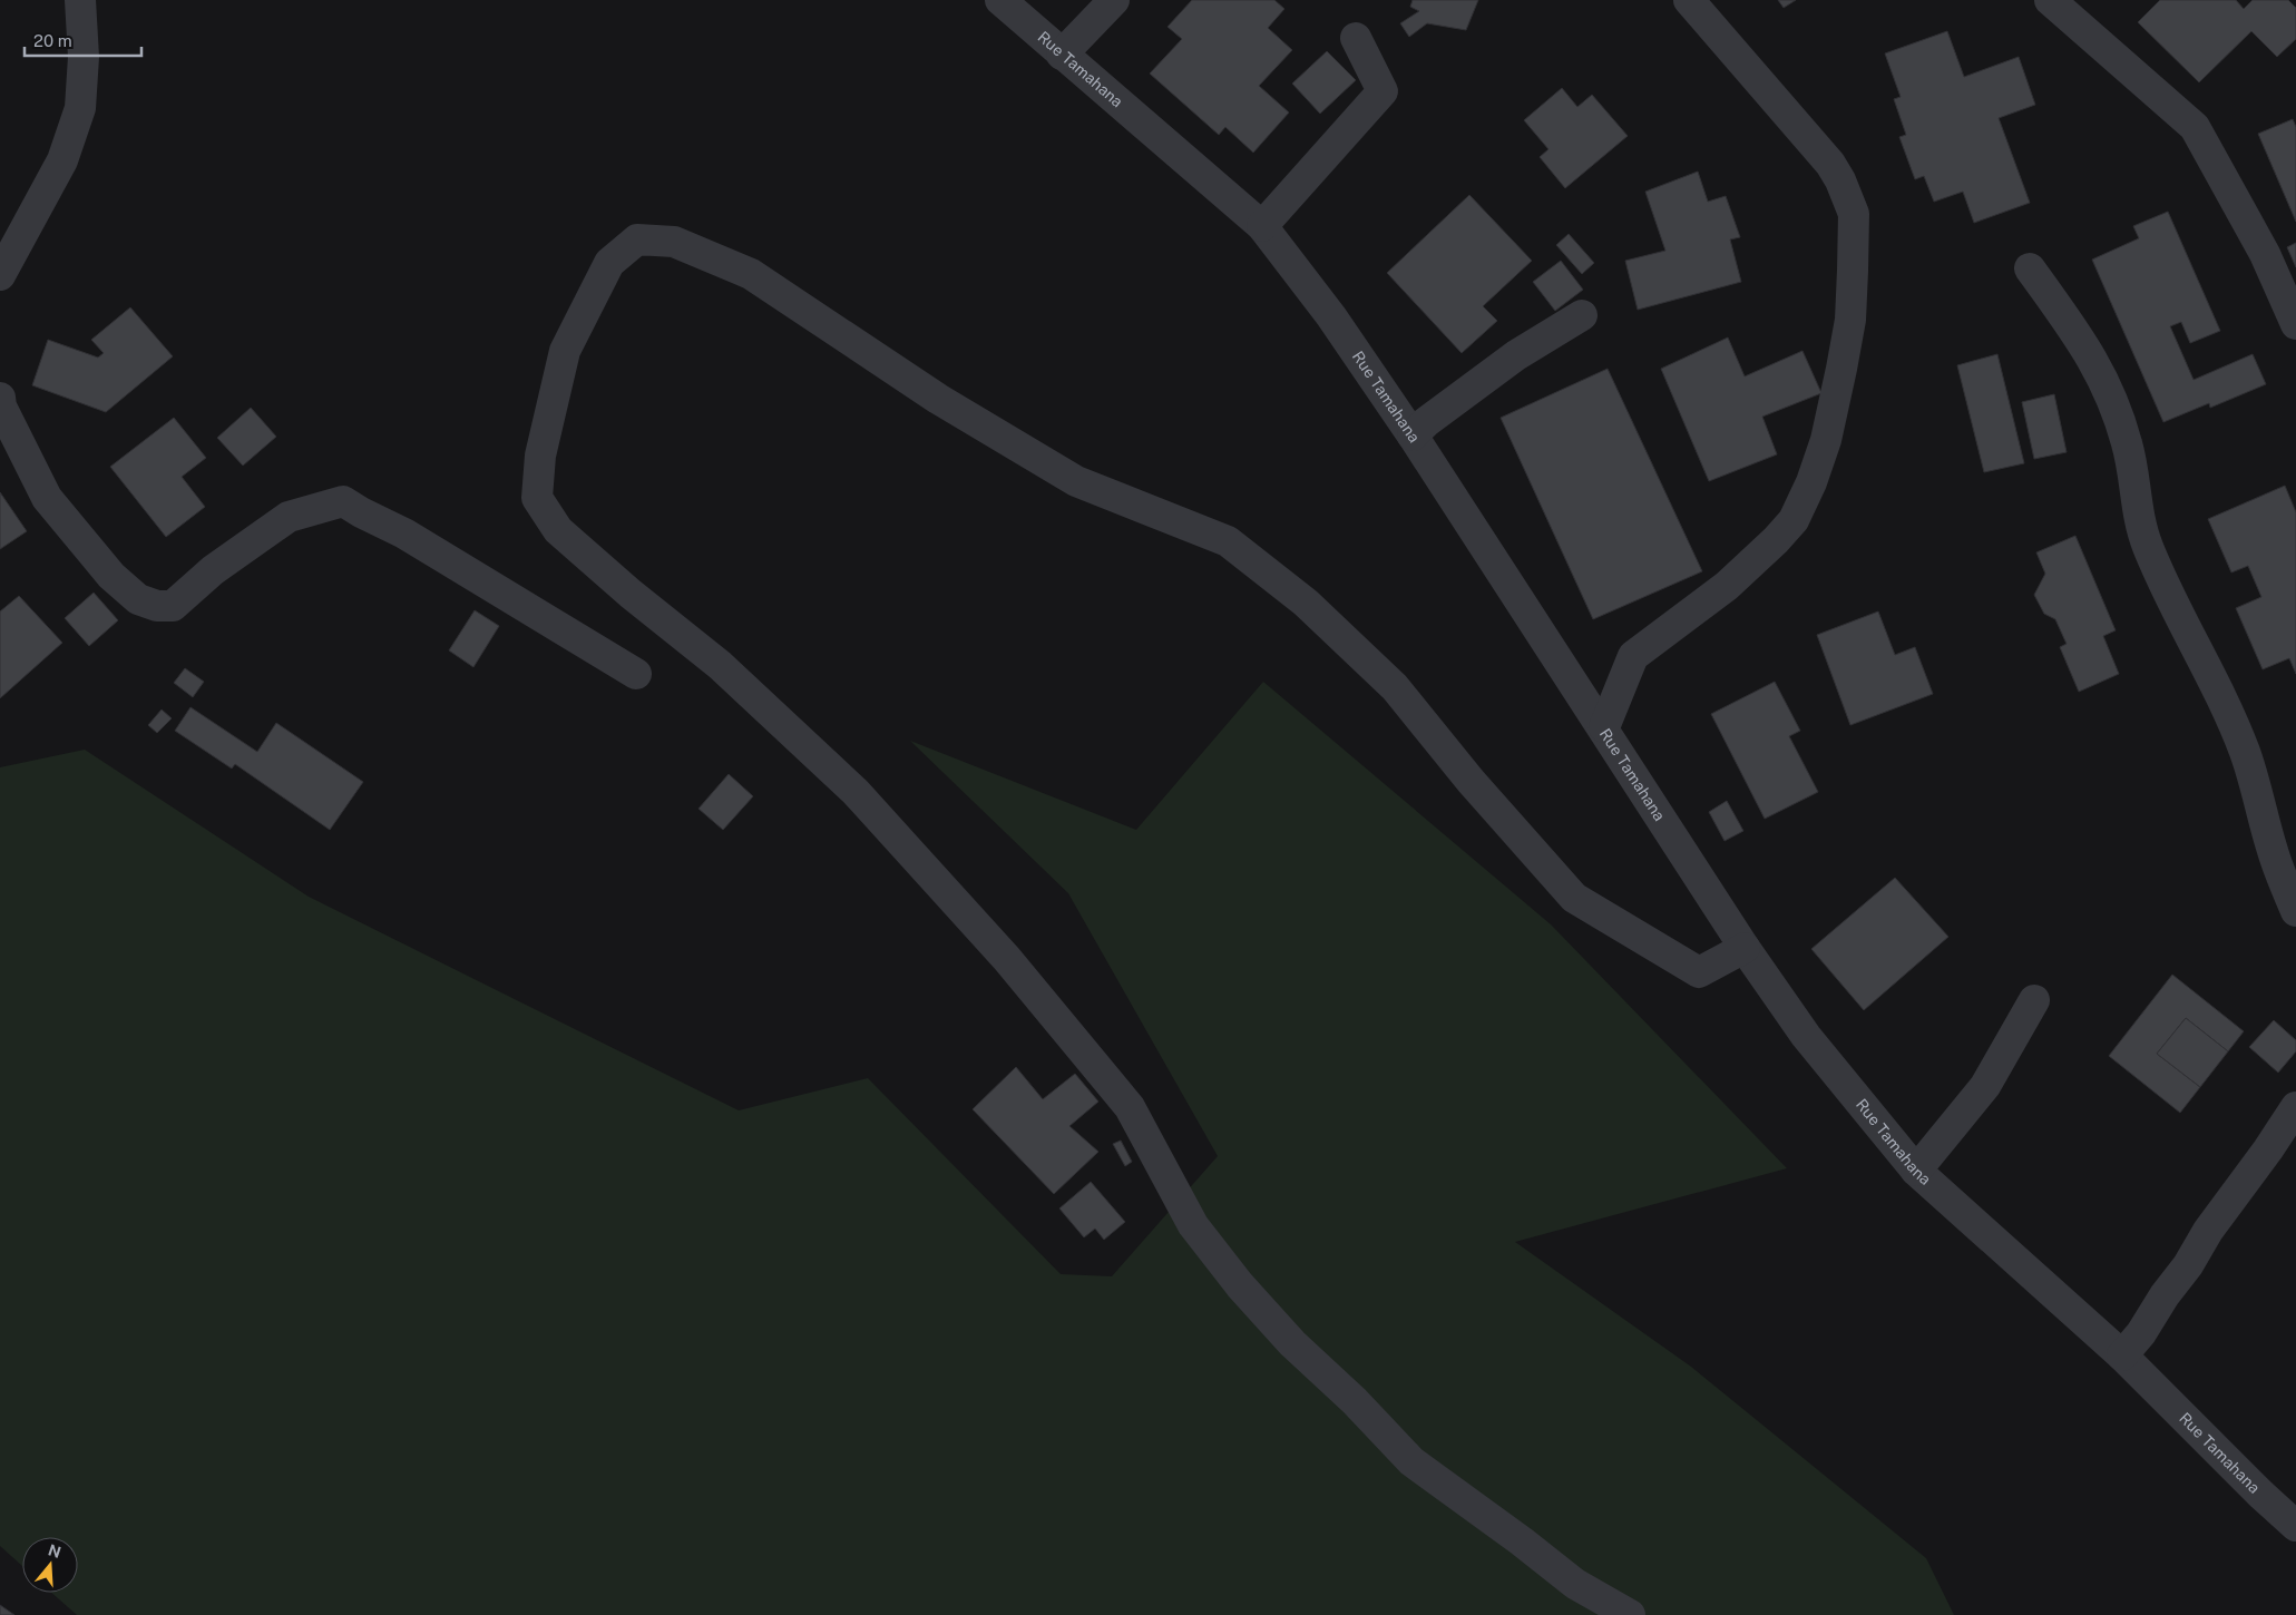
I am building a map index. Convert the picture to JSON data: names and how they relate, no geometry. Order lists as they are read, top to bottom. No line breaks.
{"streets":{"street":["Rue Tamahana"]},"scale_bar":"20 m","north":"top"}
